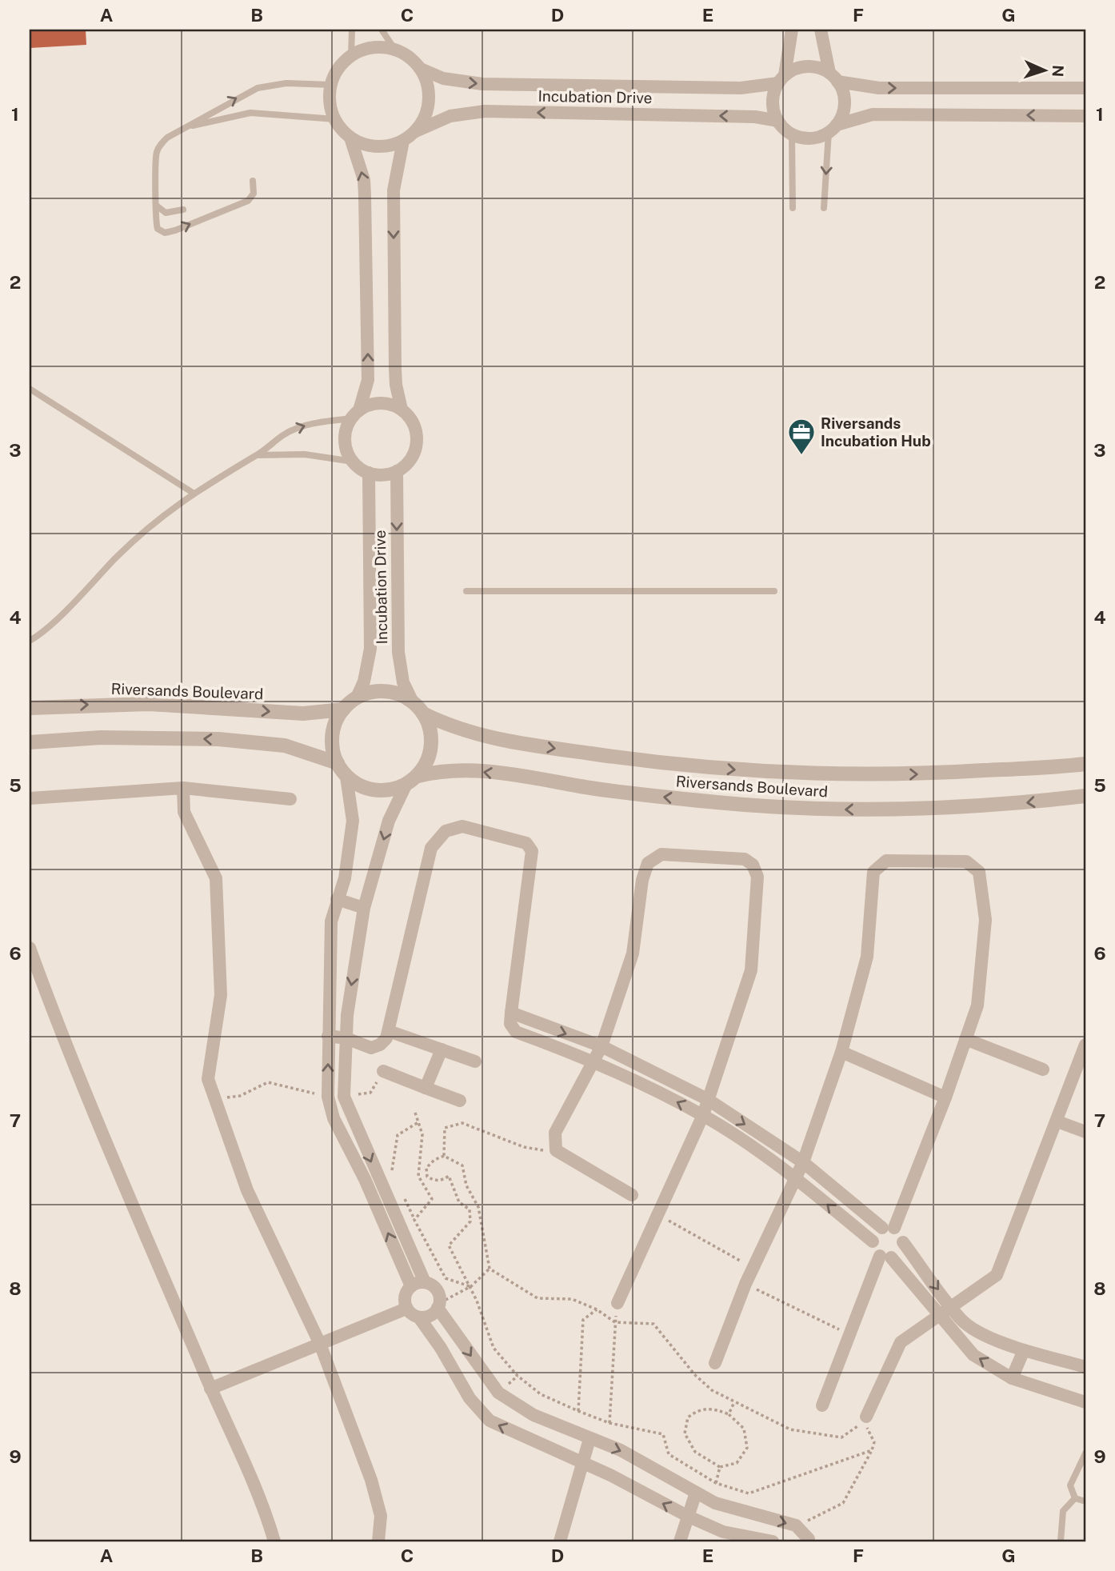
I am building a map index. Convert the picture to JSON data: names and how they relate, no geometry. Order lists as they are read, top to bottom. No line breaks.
{"streets":{"street":["Incubation Drive","Riversands Boulevard"]},"crossings":[["Incubation Drive","Riversands Boulevard"]],"places":{"office":["Riversands Incubation Hub"]},"north":"right","grid":{"columns":["A","B","C","D","E","F","G"],"rows":["1","2","3","4","5","6","7","8","9"]}}
